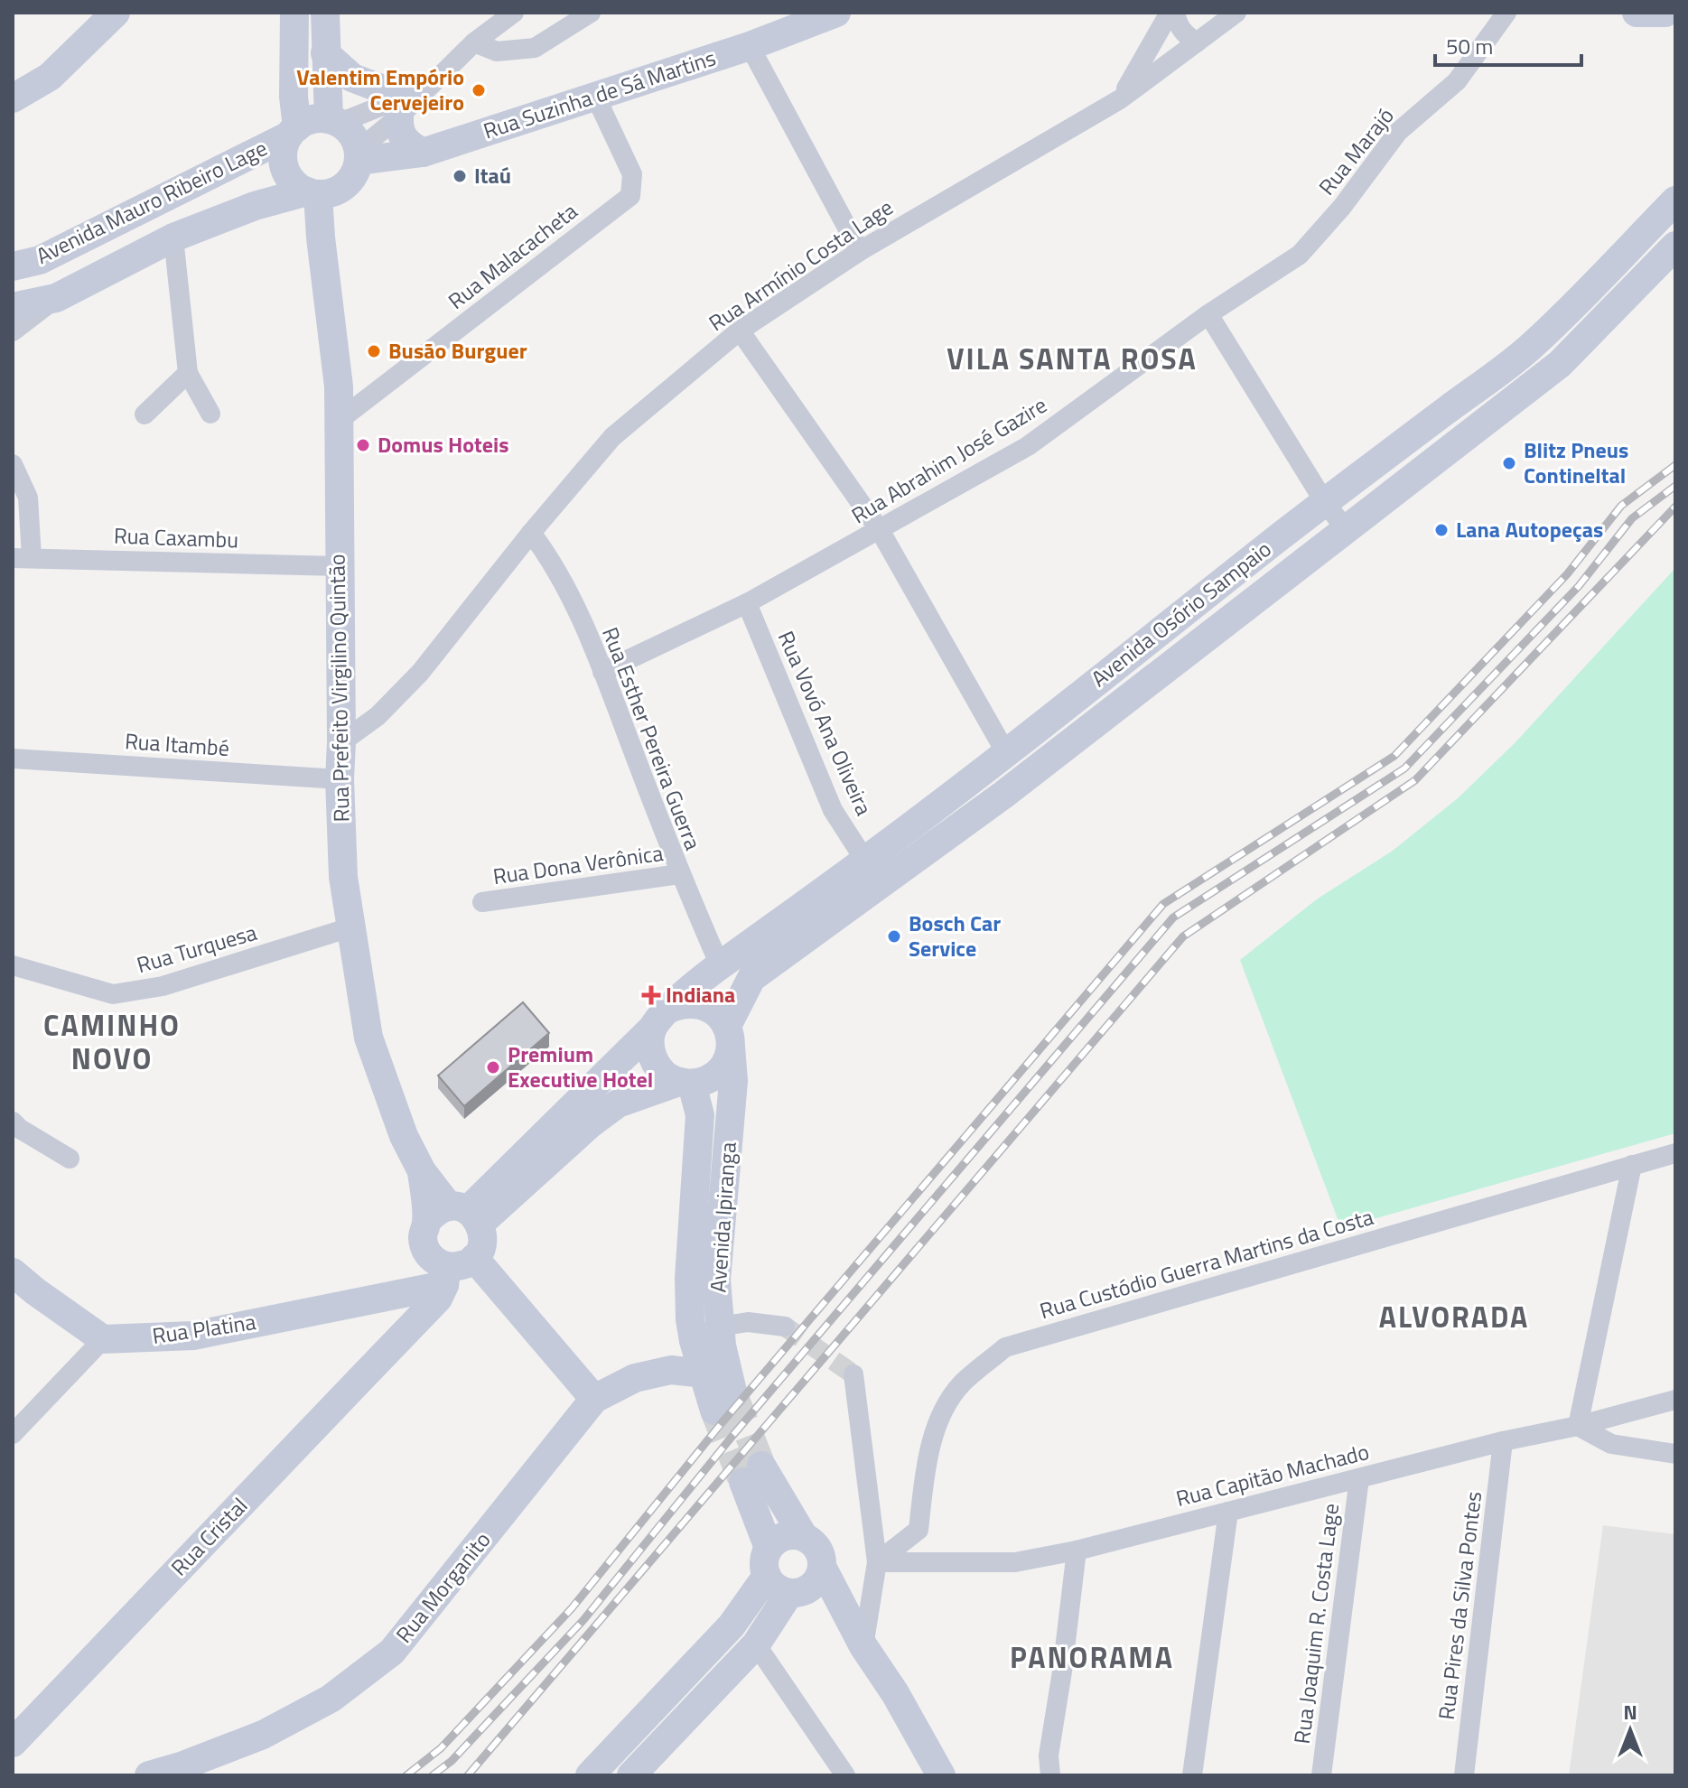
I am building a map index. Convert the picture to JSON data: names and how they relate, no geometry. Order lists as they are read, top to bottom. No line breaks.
{"streets":{"street":["Rua Suzinha de Sá Martins","Rua Marajó","Avenida Mauro Ribeiro Lage","Rua Malacacheta","Rua Armínio Costa Lage","Rua Abrahim José Gazire","Rua Caxambu","Avenida Osório Sampaio","Rua Prefeito Virgilino Quintão","Rua Vovó Ana Oliveira","Rua Esther Pereira Guerra","Rua Itambé","Rua Dona Verônica","Rua Turquesa","Avenida Ipiranga","Rua Custódio Guerra Martins da Costa","Rua Platina","Rua Capitão Machado","Rua Cristal","Rua Morganito","Rua Pires da Silva Pontes","Rua Joaquim R. Costa Lage"]},"crossings":[["Rua Suzinha de Sá Martins","Avenida Mauro Ribeiro Lage"],["Rua Suzinha de Sá Martins","Rua Malacacheta"],["Rua Suzinha de Sá Martins","Rua Prefeito Virgilino Quintão"],["Rua Marajó","Rua Abrahim José Gazire"],["Avenida Mauro Ribeiro Lage","Rua Prefeito Virgilino Quintão"],["Rua Malacacheta","Rua Prefeito Virgilino Quintão"],["Rua Armínio Costa Lage","Rua Prefeito Virgilino Quintão"],["Rua Armínio Costa Lage","Rua Esther Pereira Guerra"],["Rua Abrahim José Gazire","Rua Vovó Ana Oliveira"],["Rua Abrahim José Gazire","Rua Esther Pereira Guerra"],["Rua Caxambu","Rua Prefeito Virgilino Quintão"],["Avenida Osório Sampaio","Rua Prefeito Virgilino Quintão"],["Avenida Osório Sampaio","Rua Vovó Ana Oliveira"],["Avenida Osório Sampaio","Rua Esther Pereira Guerra"],["Avenida Osório Sampaio","Avenida Ipiranga"],["Rua Prefeito Virgilino Quintão","Rua Itambé"],["Rua Prefeito Virgilino Quintão","Rua Turquesa"],["Rua Esther Pereira Guerra","Rua Dona Verônica"],["Avenida Ipiranga","Rua Morganito"],["Rua Custódio Guerra Martins da Costa","Rua Capitão Machado"],["Rua Platina","Rua Cristal"],["Rua Capitão Machado","Rua Pires da Silva Pontes"],["Rua Capitão Machado","Rua Joaquim R. Costa Lage"]],"districts":["VILA SANTA ROSA","CAMINHO NOVO","ALVORADA","PANORAMA"],"places":{"other":["Valentim Empório Cervejeiro","Itaú","Busão Burguer","Domus Hoteis","Blitz Pneus Contineltal","Lana Autopeças","Bosch Car Service","Premium Executive Hotel"],"health":["Indiana"]},"scale_bar":"50 m","north":"top"}
